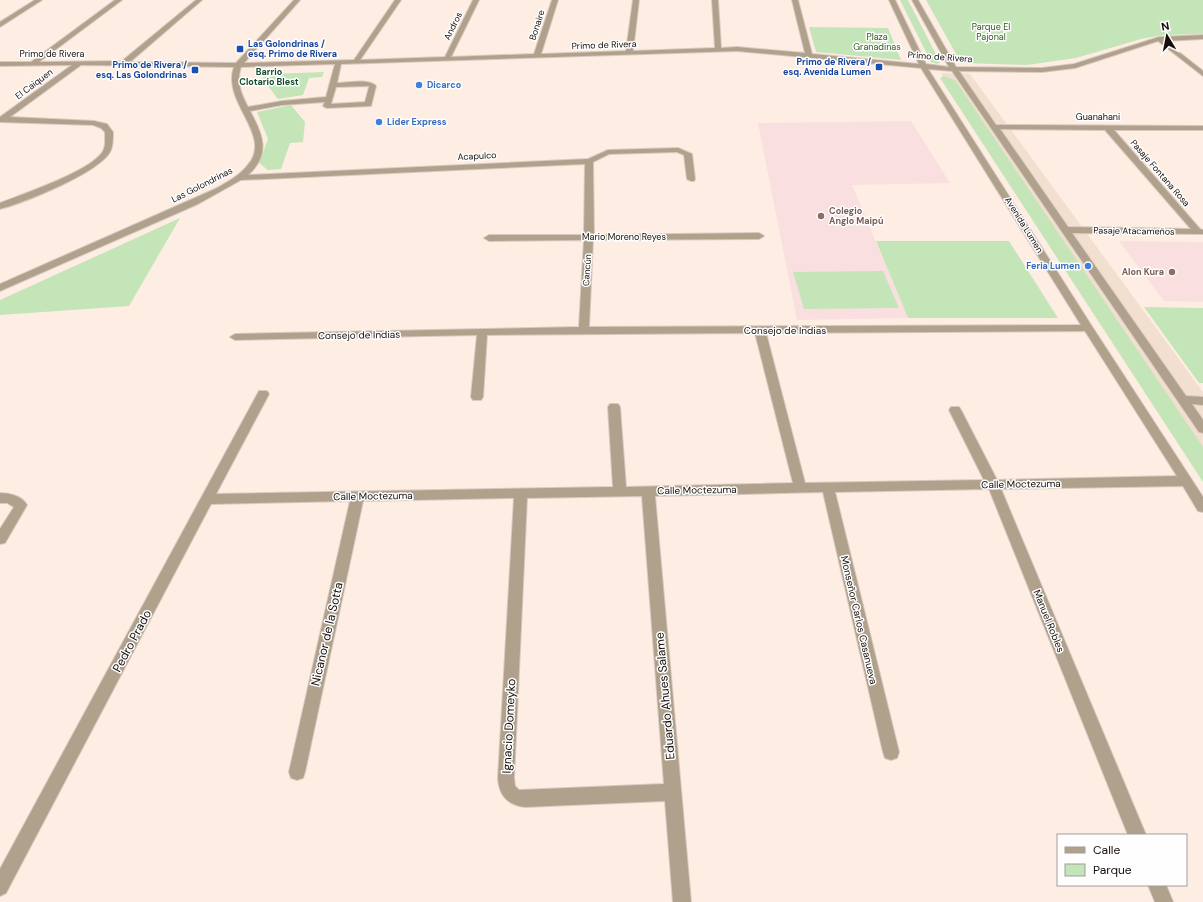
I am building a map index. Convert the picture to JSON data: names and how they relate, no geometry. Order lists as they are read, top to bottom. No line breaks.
{"streets":{"street":["Bonaire","Andros","Primo de Rivera","El Caiquen","Guanahani","Acapulco","Pasaje Fontana Rosa","Las Golondrinas","Avenida Lumen","Pasaje Atacameños","Mario Moreno Reyes","Cancún","Consejo de Indias","Calle Moctezuma","Monseñor Carlos Casanueva","Manuel Robles","Nicanor de la Sotta","Pedro Prado","Eduardo Ahues Salame","Ignacio Domeyko"]},"crossings":[["Bonaire","Primo de Rivera"],["Andros","Primo de Rivera"],["Primo de Rivera","El Caiquen"],["Primo de Rivera","Las Golondrinas"],["Primo de Rivera","Avenida Lumen"],["Guanahani","Pasaje Fontana Rosa"],["Acapulco","Las Golondrinas"],["Acapulco","Cancún"],["Pasaje Fontana Rosa","Pasaje Atacameños"],["Avenida Lumen","Consejo de Indias"],["Avenida Lumen","Calle Moctezuma"],["Mario Moreno Reyes","Cancún"],["Cancún","Consejo de Indias"],["Calle Moctezuma","Monseñor Carlos Casanueva"],["Calle Moctezuma","Manuel Robles"],["Calle Moctezuma","Nicanor de la Sotta"],["Calle Moctezuma","Pedro Prado"],["Calle Moctezuma","Eduardo Ahues Salame"],["Calle Moctezuma","Ignacio Domeyko"],["Eduardo Ahues Salame","Ignacio Domeyko"]],"districts":["Barrio Clotario Blest"],"parks":["Parque El Pajonal","Plaza Granadinas"],"places":{"transit":["Las Golondrinas / esq. Primo de Rivera","Primo de Rivera / esq. Avenida Lumen","Primo de Rivera / esq. Las Golondrinas"],"other":["Dicarco","Lider Express","Colegio Anglo Maipú","Feria Lumen","Alon Kura"]},"legend":["Calle","Parque"],"north":"top"}
